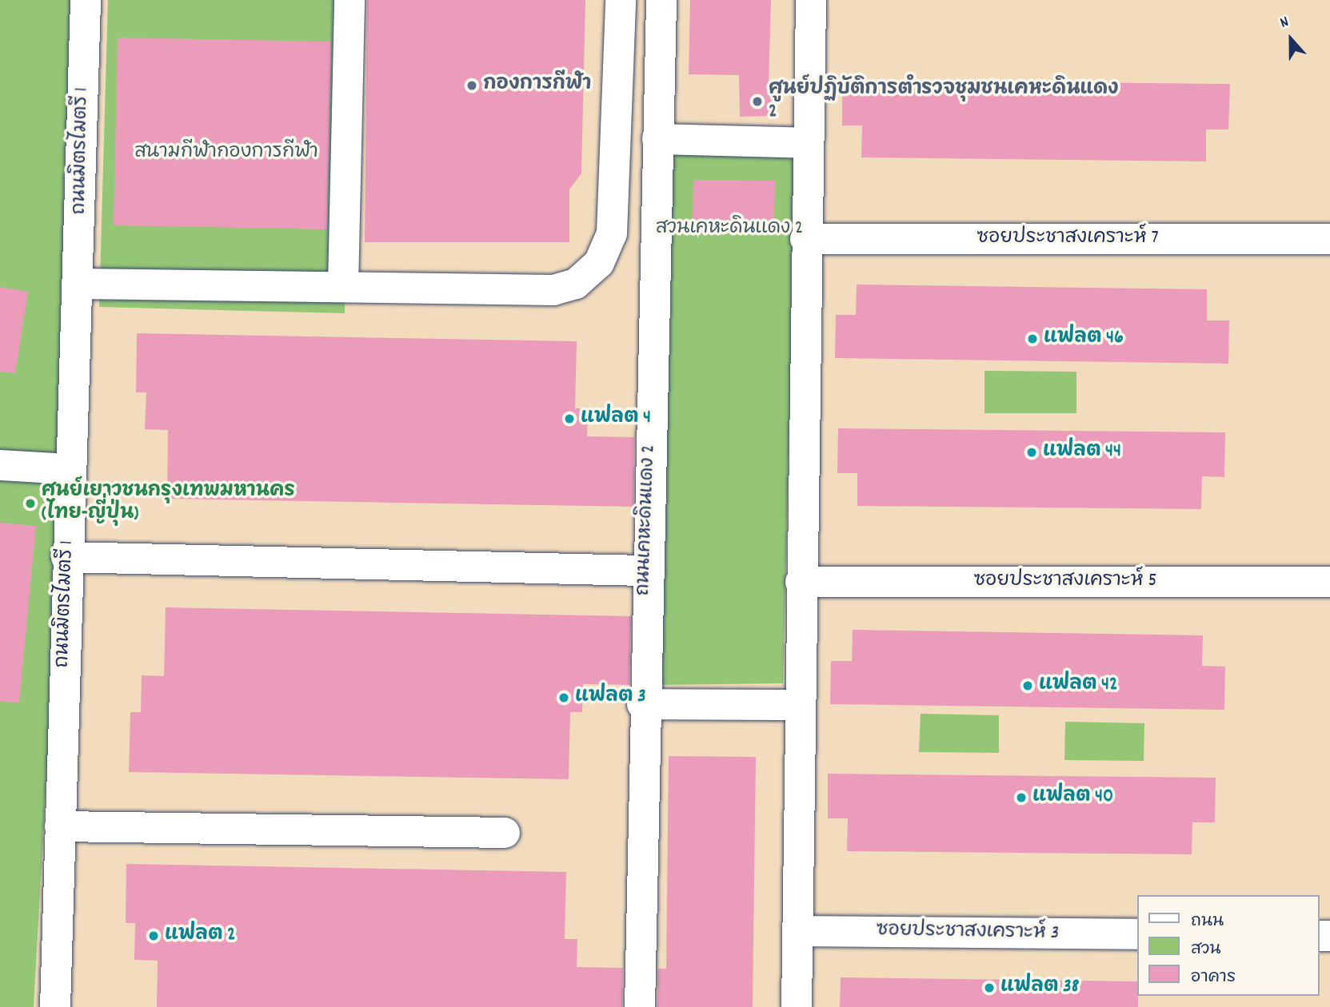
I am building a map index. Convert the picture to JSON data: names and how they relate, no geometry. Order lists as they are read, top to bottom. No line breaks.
{"streets":{"street":["ถนนมิตรไมตรี 1","ซอยประชาสงเคราะห์ 7","ถนนเคหะดินแดง 2","ซอยประชาสงเคราะห์ 5","ซอยประชาสงเคราะห์ 3"]},"parks":["สนามกีฬากองการกีฬา","สวนเคหะดินแดง 2"],"places":["กองการกีฬา","ศูนย์ปฏิบัติการตำรวจชุมชนเคหะดินแดง 2","แฟลต 46","แฟลต 4","แฟลต 44","ศูนย์เยาวชนกรุงเทพมหานคร (ไทย-ญี่ปุ่น)","แฟลต 42","แฟลต 3","แฟลต 40","แฟลต 2","แฟลต 38"],"legend":["ถนน","สวน","อาคาร"],"north":"top"}
